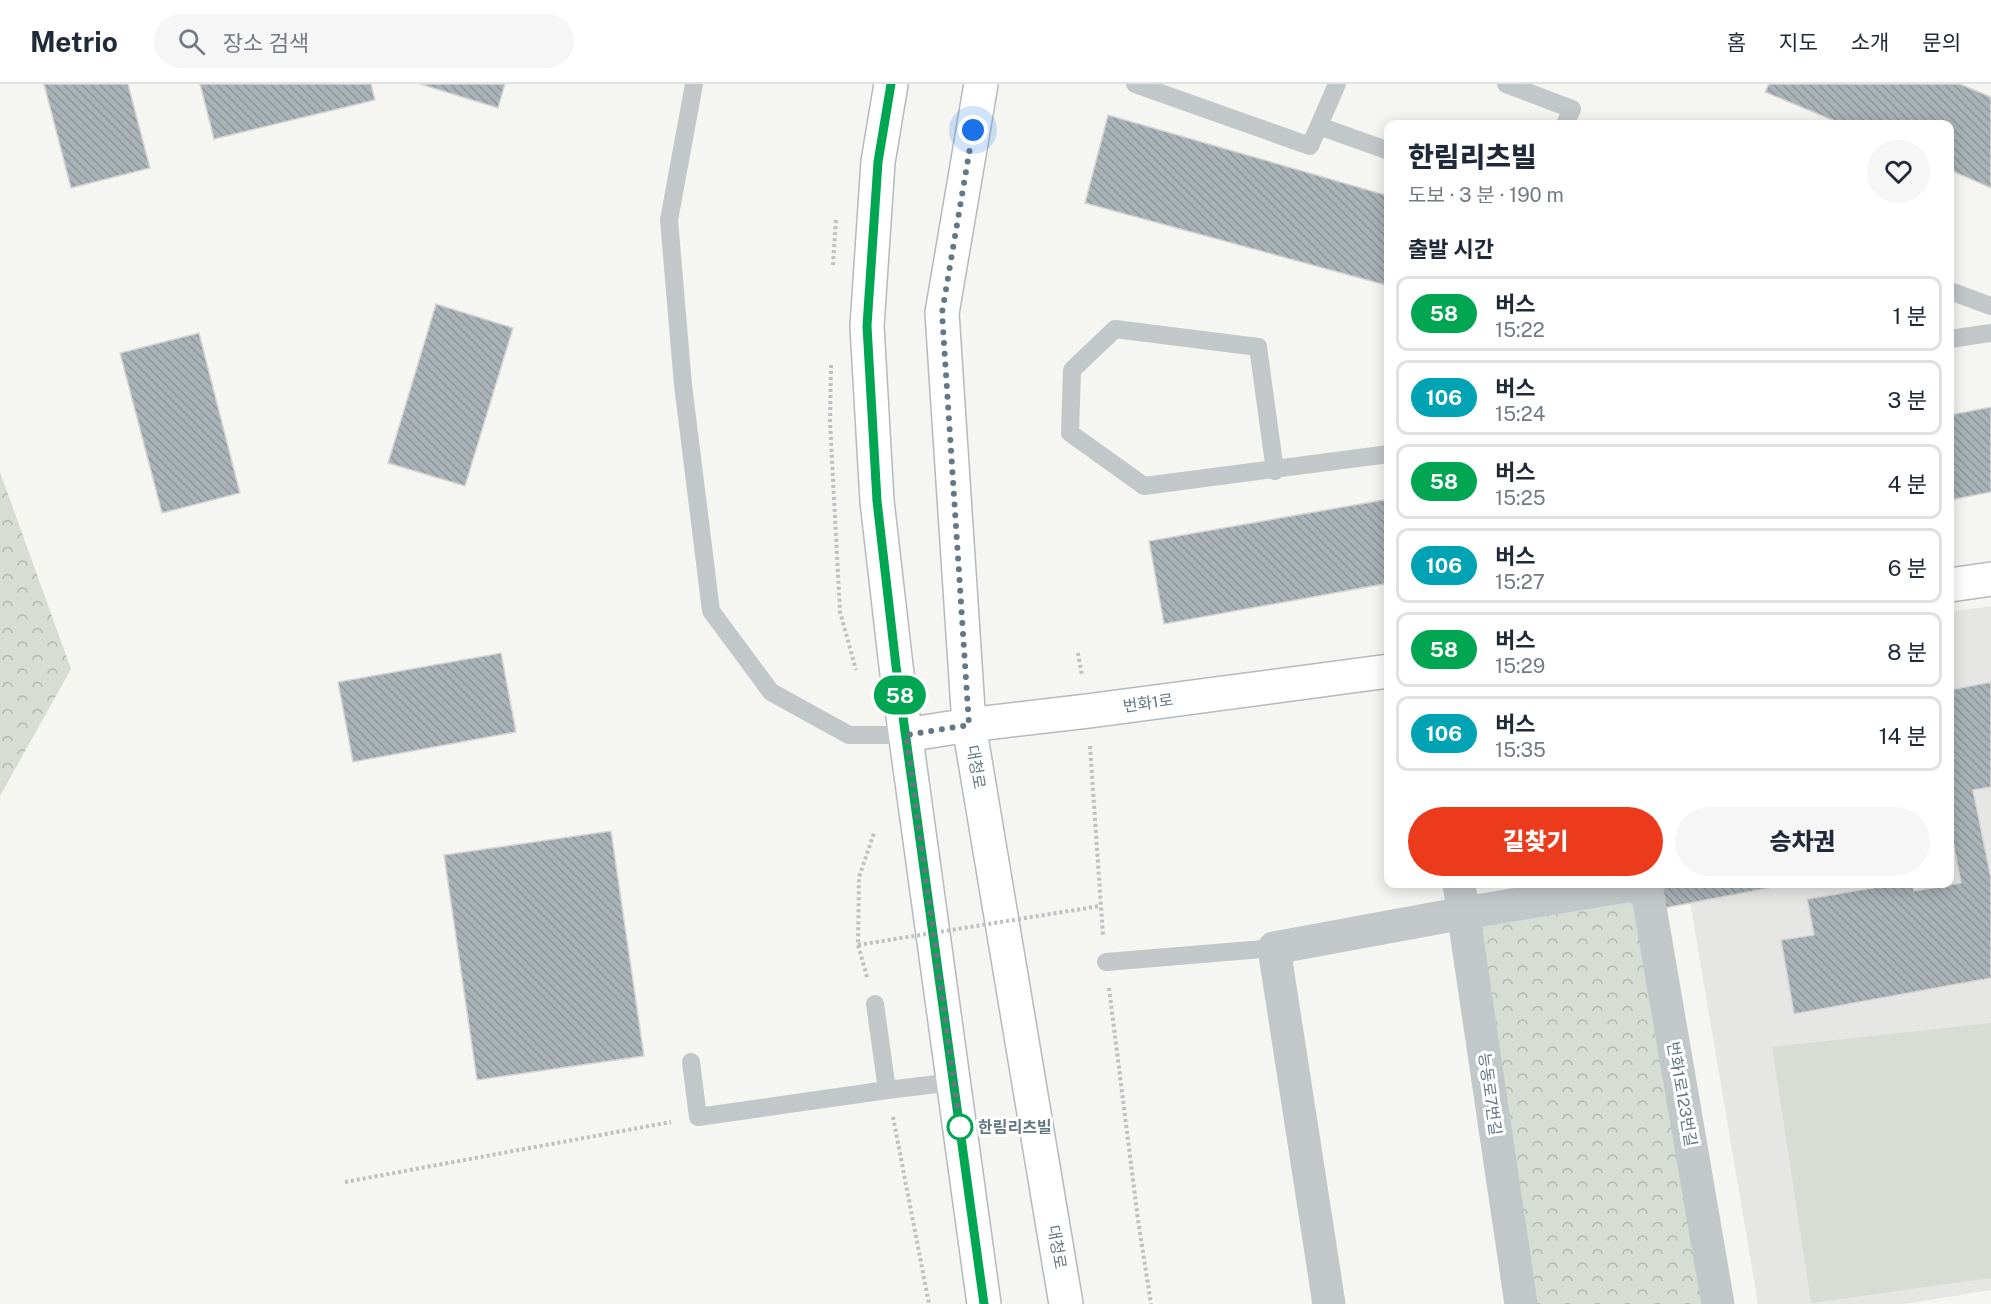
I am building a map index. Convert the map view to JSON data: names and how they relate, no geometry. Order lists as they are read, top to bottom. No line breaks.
{"streets":{"main road":["번화1로","대청로"],"street":["능동로7번길","번화1로123번길"]},"crossings":[["번화1로","대청로"]],"places":["한림리츠빌"],"lines":["bus line 58"],"page":{"header":"Metrio","search":"장소 검색","nav":["홈","지도","소개","문의"],"on_map":"58","heading":[["한림리츠빌","도보 · 3 분 · 190 m"],"출발 시간"],"list":[{"mark":"58","name":"버스","note":"15:22","value":"1 분"},{"mark":"106","name":"버스","note":"15:24","value":"3 분"},{"mark":"58","name":"버스","note":"15:25","value":"4 분"},{"mark":"106","name":"버스","note":"15:27","value":"6 분"},{"mark":"58","name":"버스","note":"15:29","value":"8 분"},{"mark":"106","name":"버스","note":"15:35","value":"14 분"}],"buttons":["길찾기","승차권"]}}
